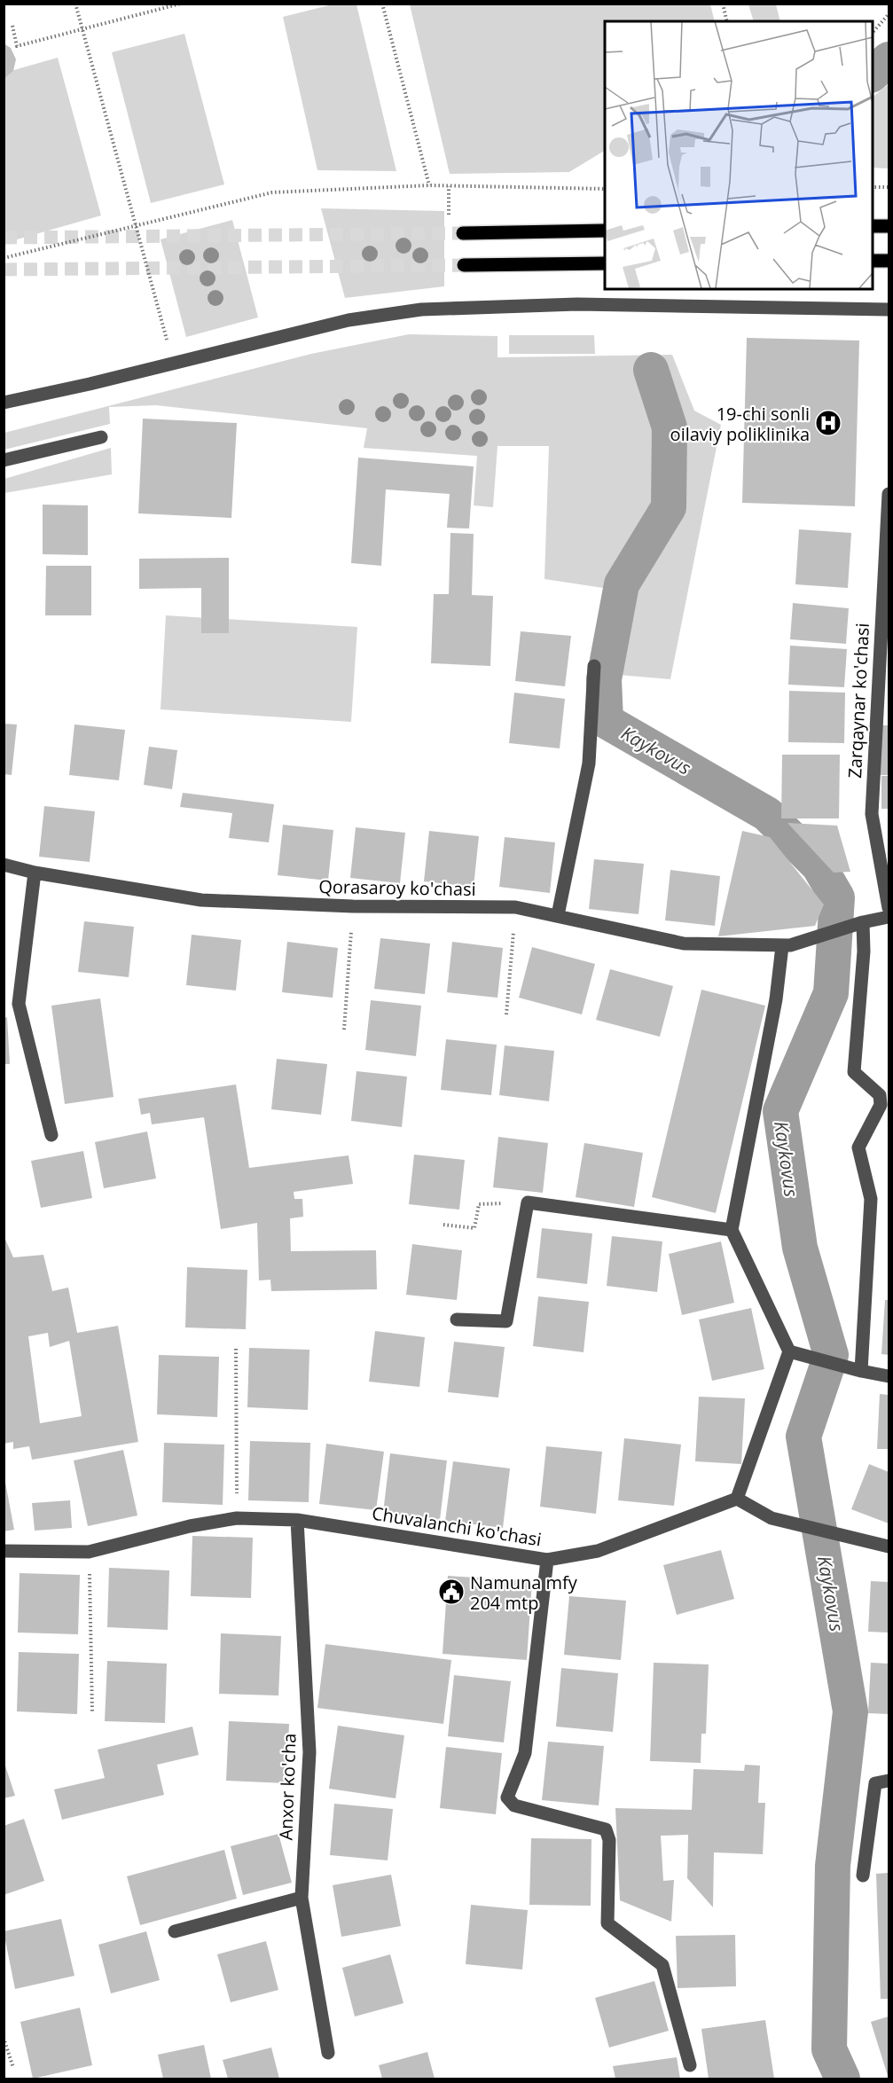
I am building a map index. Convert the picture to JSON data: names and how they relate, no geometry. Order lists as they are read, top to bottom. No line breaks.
{"streets":{"street":["Zarqaynar ko'chasi","Qorasaroy ko'chasi","Chuvalanchi ko'chasi","Anxor ko'cha"]},"crossings":[["Chuvalanchi ko'chasi","Anxor ko'cha"]],"water":["Kaykovus"],"places":{"hospital":["19-chi sonli oilaviy poliklinika"],"public building":["Namuna mfy 204 mtp"]}}
